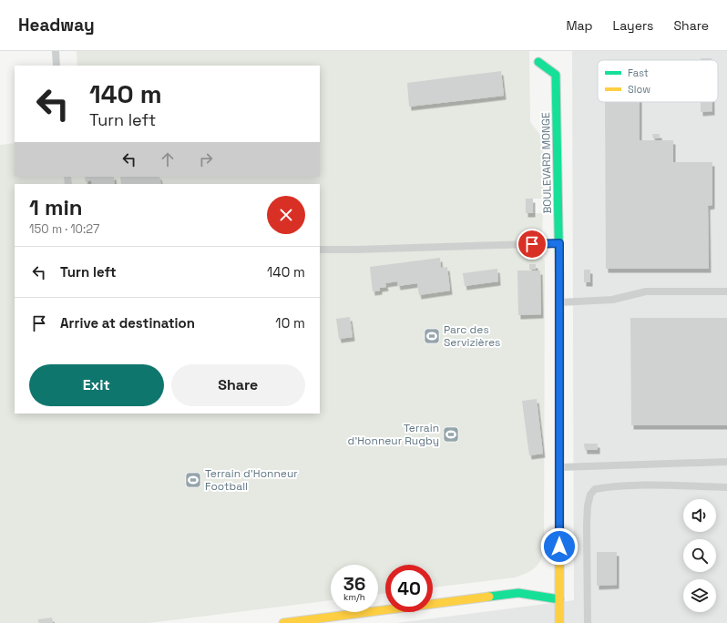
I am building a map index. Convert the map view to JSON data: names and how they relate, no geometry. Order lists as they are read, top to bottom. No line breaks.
{"streets":{"street":["BOULEVARD MONGE"]},"places":{"sports":["Parc des Servizières","Terrain d'Honneur Rugby","Terrain d'Honneur Football"]},"legend":["Fast","Slow"],"page":{"header":"Headway","nav":["Map","Layers","Share"],"turn":["140 m","Turn left"],"heading":["1 min","150 m · 10:27"],"list":[{"name":"Turn left","value":"140 m"},{"name":"Arrive at destination","value":"10 m"}],"buttons":["Exit","Share"],"speed":"36 km/h","limit":"40"}}
